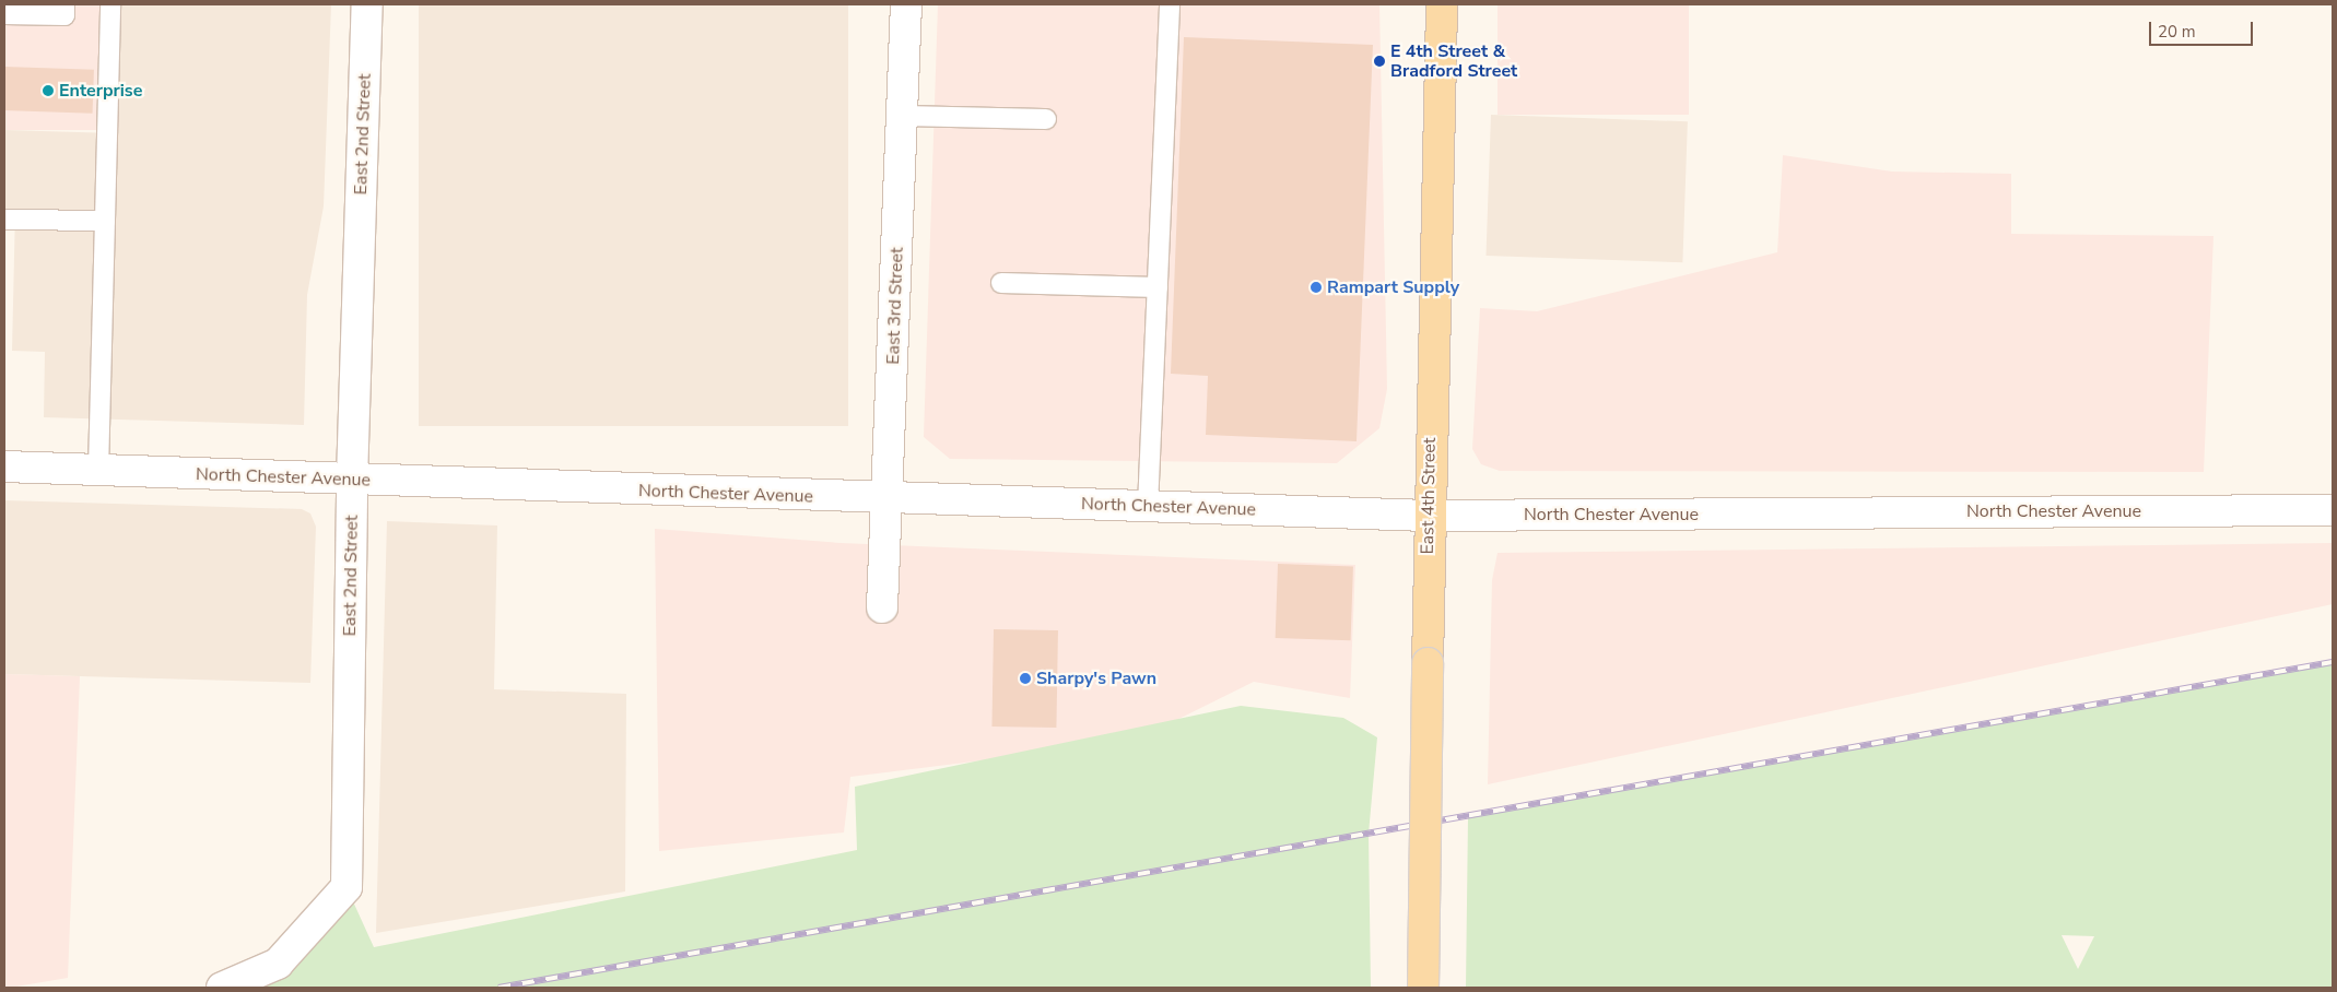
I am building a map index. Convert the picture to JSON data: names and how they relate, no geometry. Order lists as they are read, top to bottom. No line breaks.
{"streets":{"main road":["East 4th Street"],"street":["East 2nd Street","East 3rd Street","North Chester Avenue"]},"crossings":[["East 2nd Street","North Chester Avenue"],["East 3rd Street","North Chester Avenue"],["North Chester Avenue","East 4th Street"]],"places":["E 4th Street & Bradford Street","Enterprise","Rampart Supply","Sharpy's Pawn"],"scale_bar":"20 m"}
